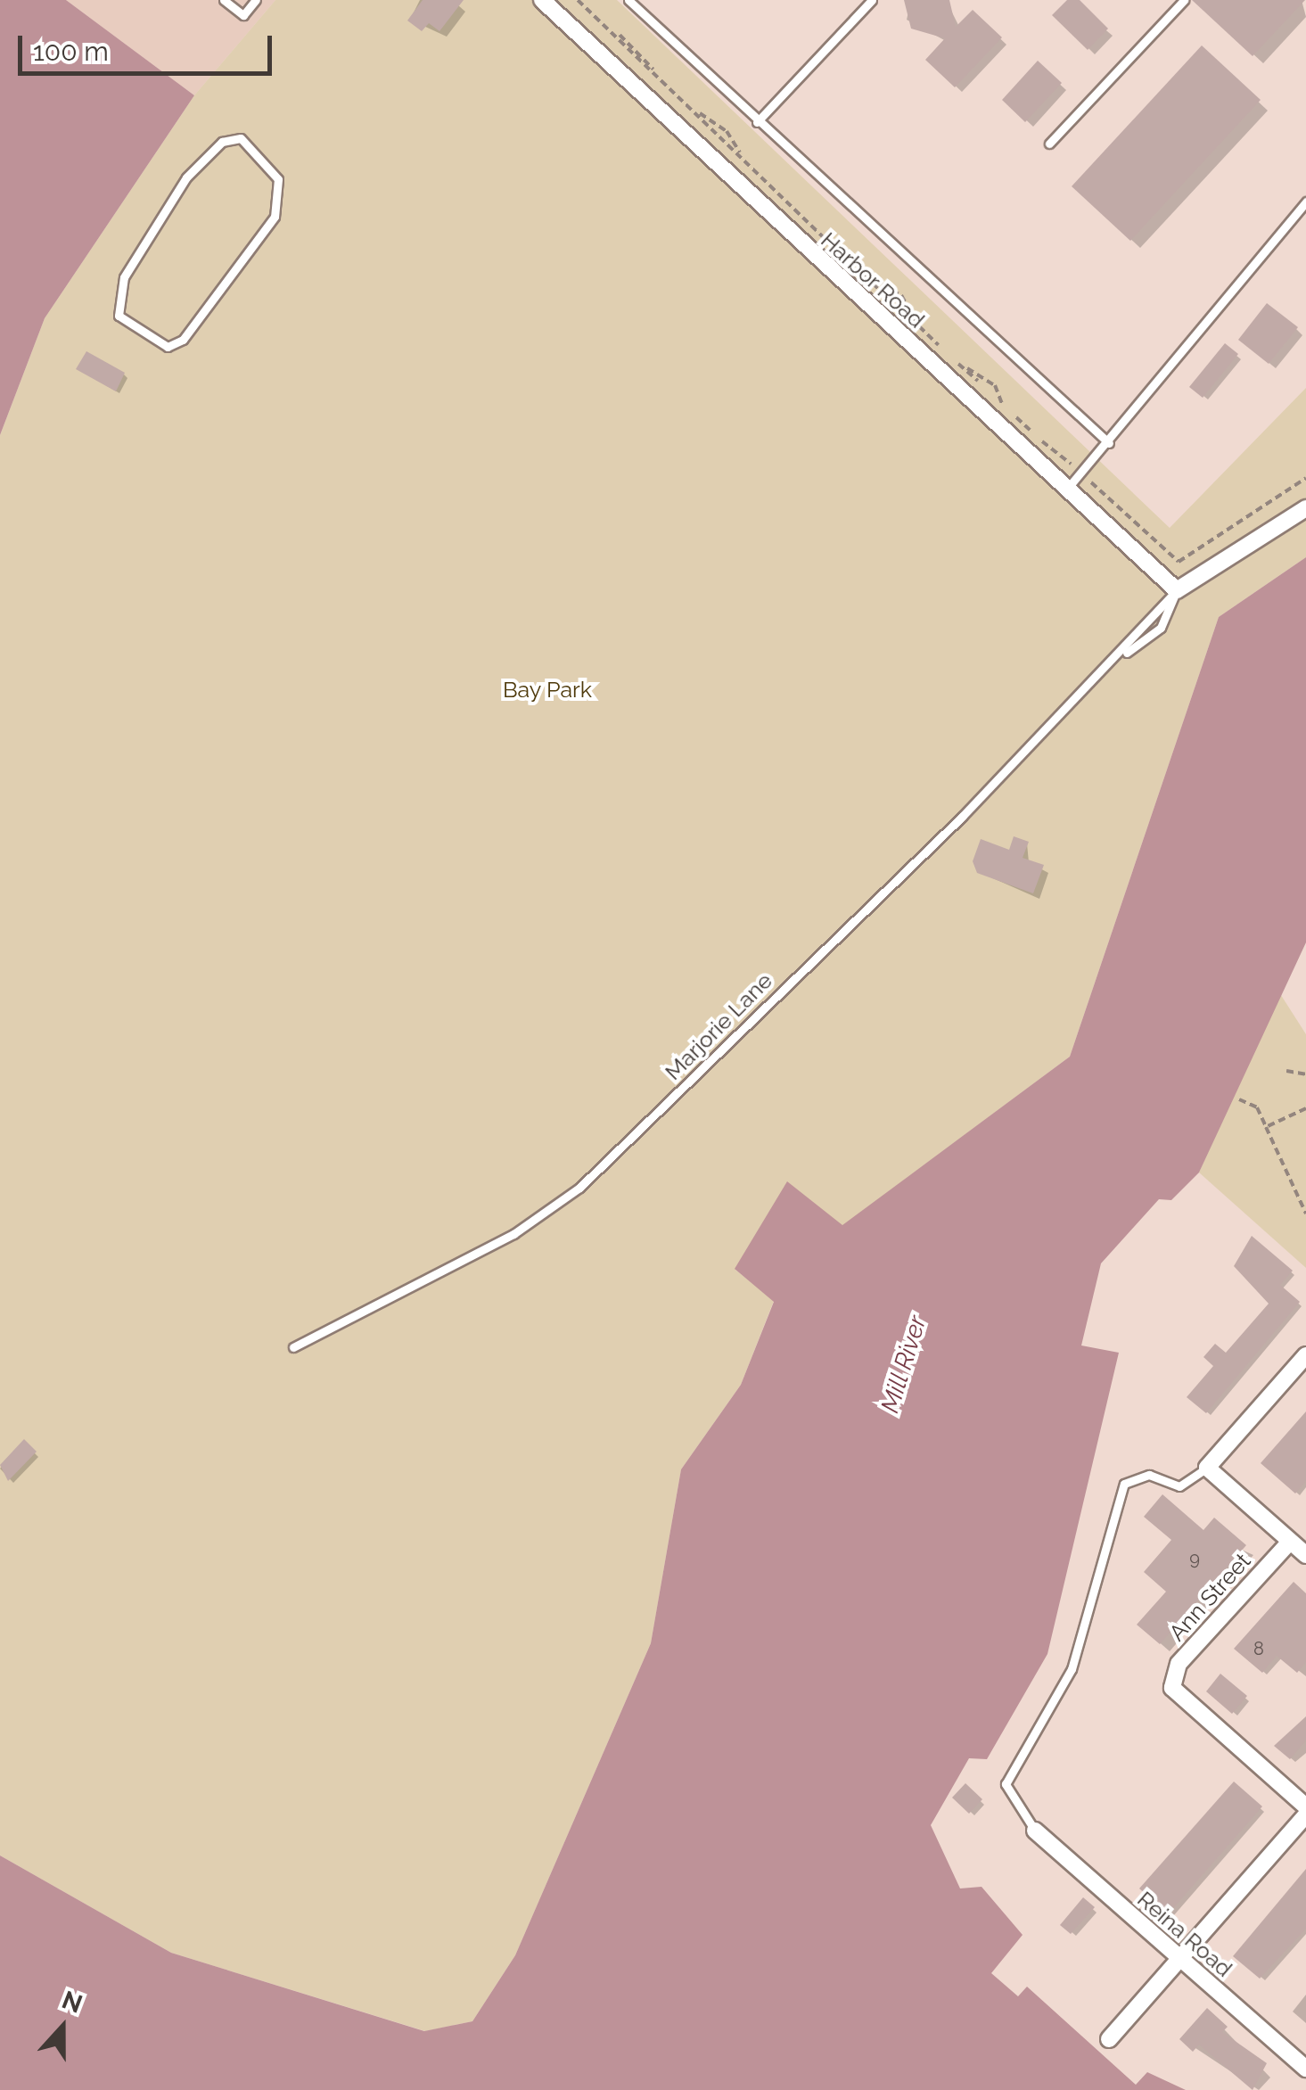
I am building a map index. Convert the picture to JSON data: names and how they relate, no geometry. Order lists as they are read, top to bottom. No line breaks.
{"streets":{"street":["Harbor Road","Marjorie Lane","Ann Street","Reina Road"]},"crossings":[["Harbor Road","Marjorie Lane"]],"water":["Mill River"],"parks":["Bay Park"],"house_numbers":["9","8"],"scale_bar":"100 m","north":"top"}
